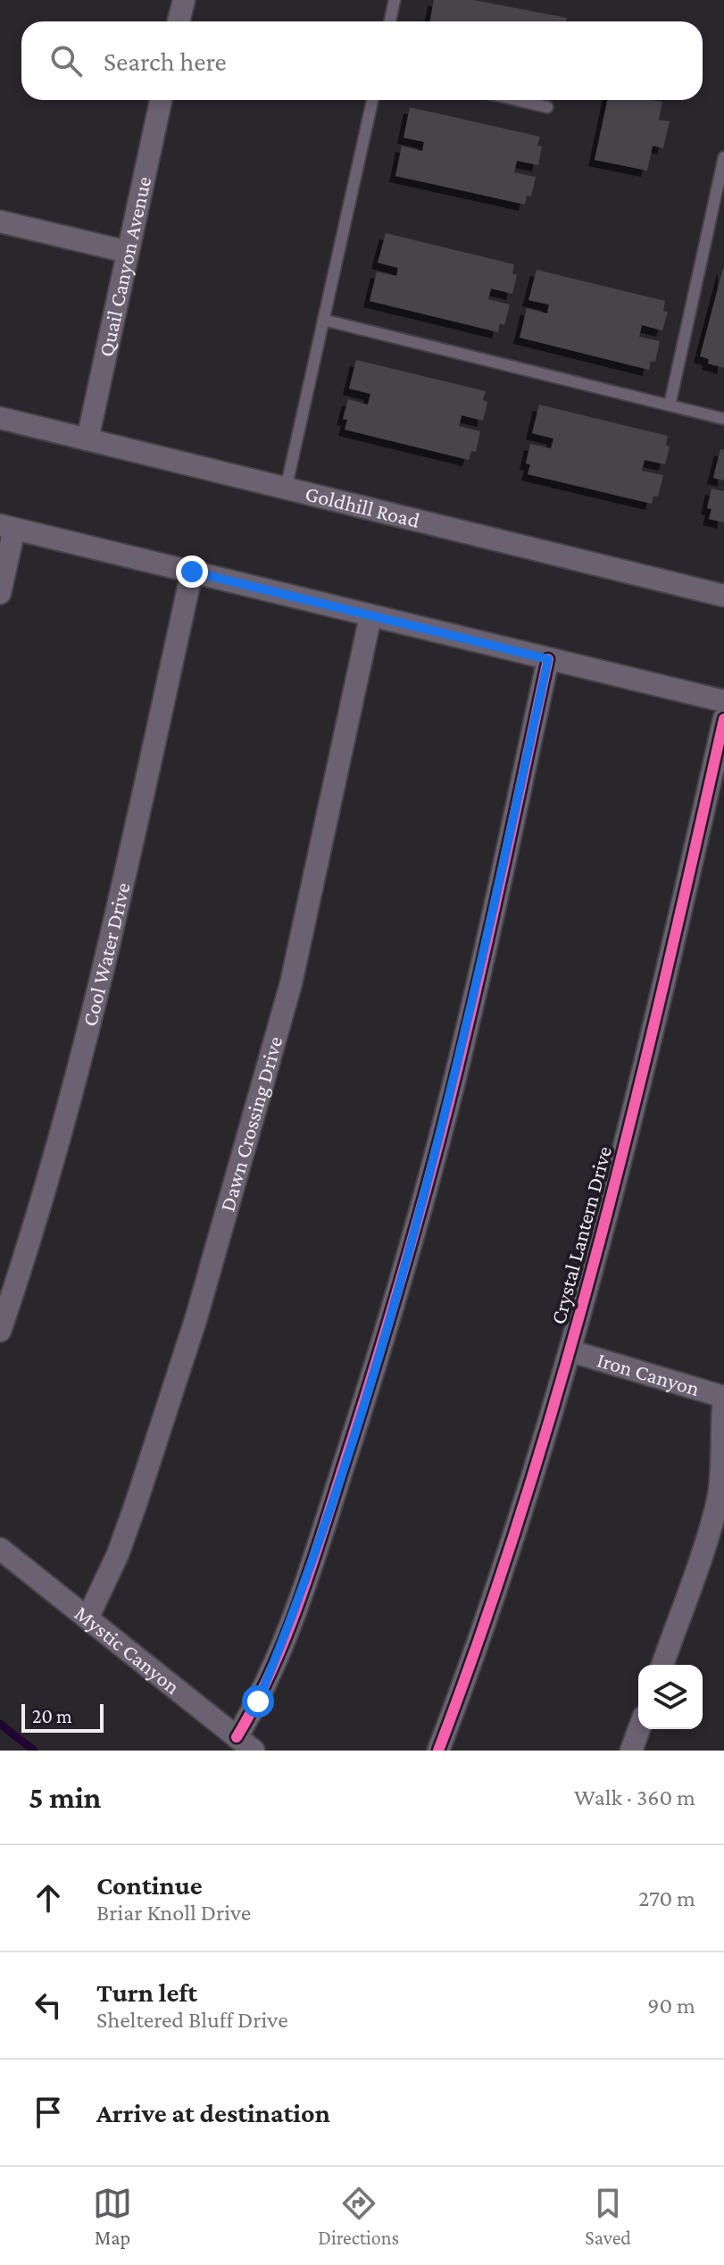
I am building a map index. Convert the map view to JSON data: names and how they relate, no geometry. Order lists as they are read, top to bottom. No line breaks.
{"streets":{"street":["Quail Canyon Avenue","Goldhill Road","Cool Water Drive","Dawn Crossing Drive","Crystal Lantern Drive","Iron Canyon","Mystic Canyon"]},"crossings":[["Quail Canyon Avenue","Goldhill Road"],["Dawn Crossing Drive","Mystic Canyon"],["Crystal Lantern Drive","Iron Canyon"]],"scale_bar":"20 m","page":{"search":"Search here","scale":"20 m","heading":["5 min","Walk · 360 m"],"list":[["Continue","Briar Knoll Drive","270 m"],["Turn left","Sheltered Bluff Drive","90 m"],"Arrive at destination"],"nav":["Map","Directions","Saved"]}}
